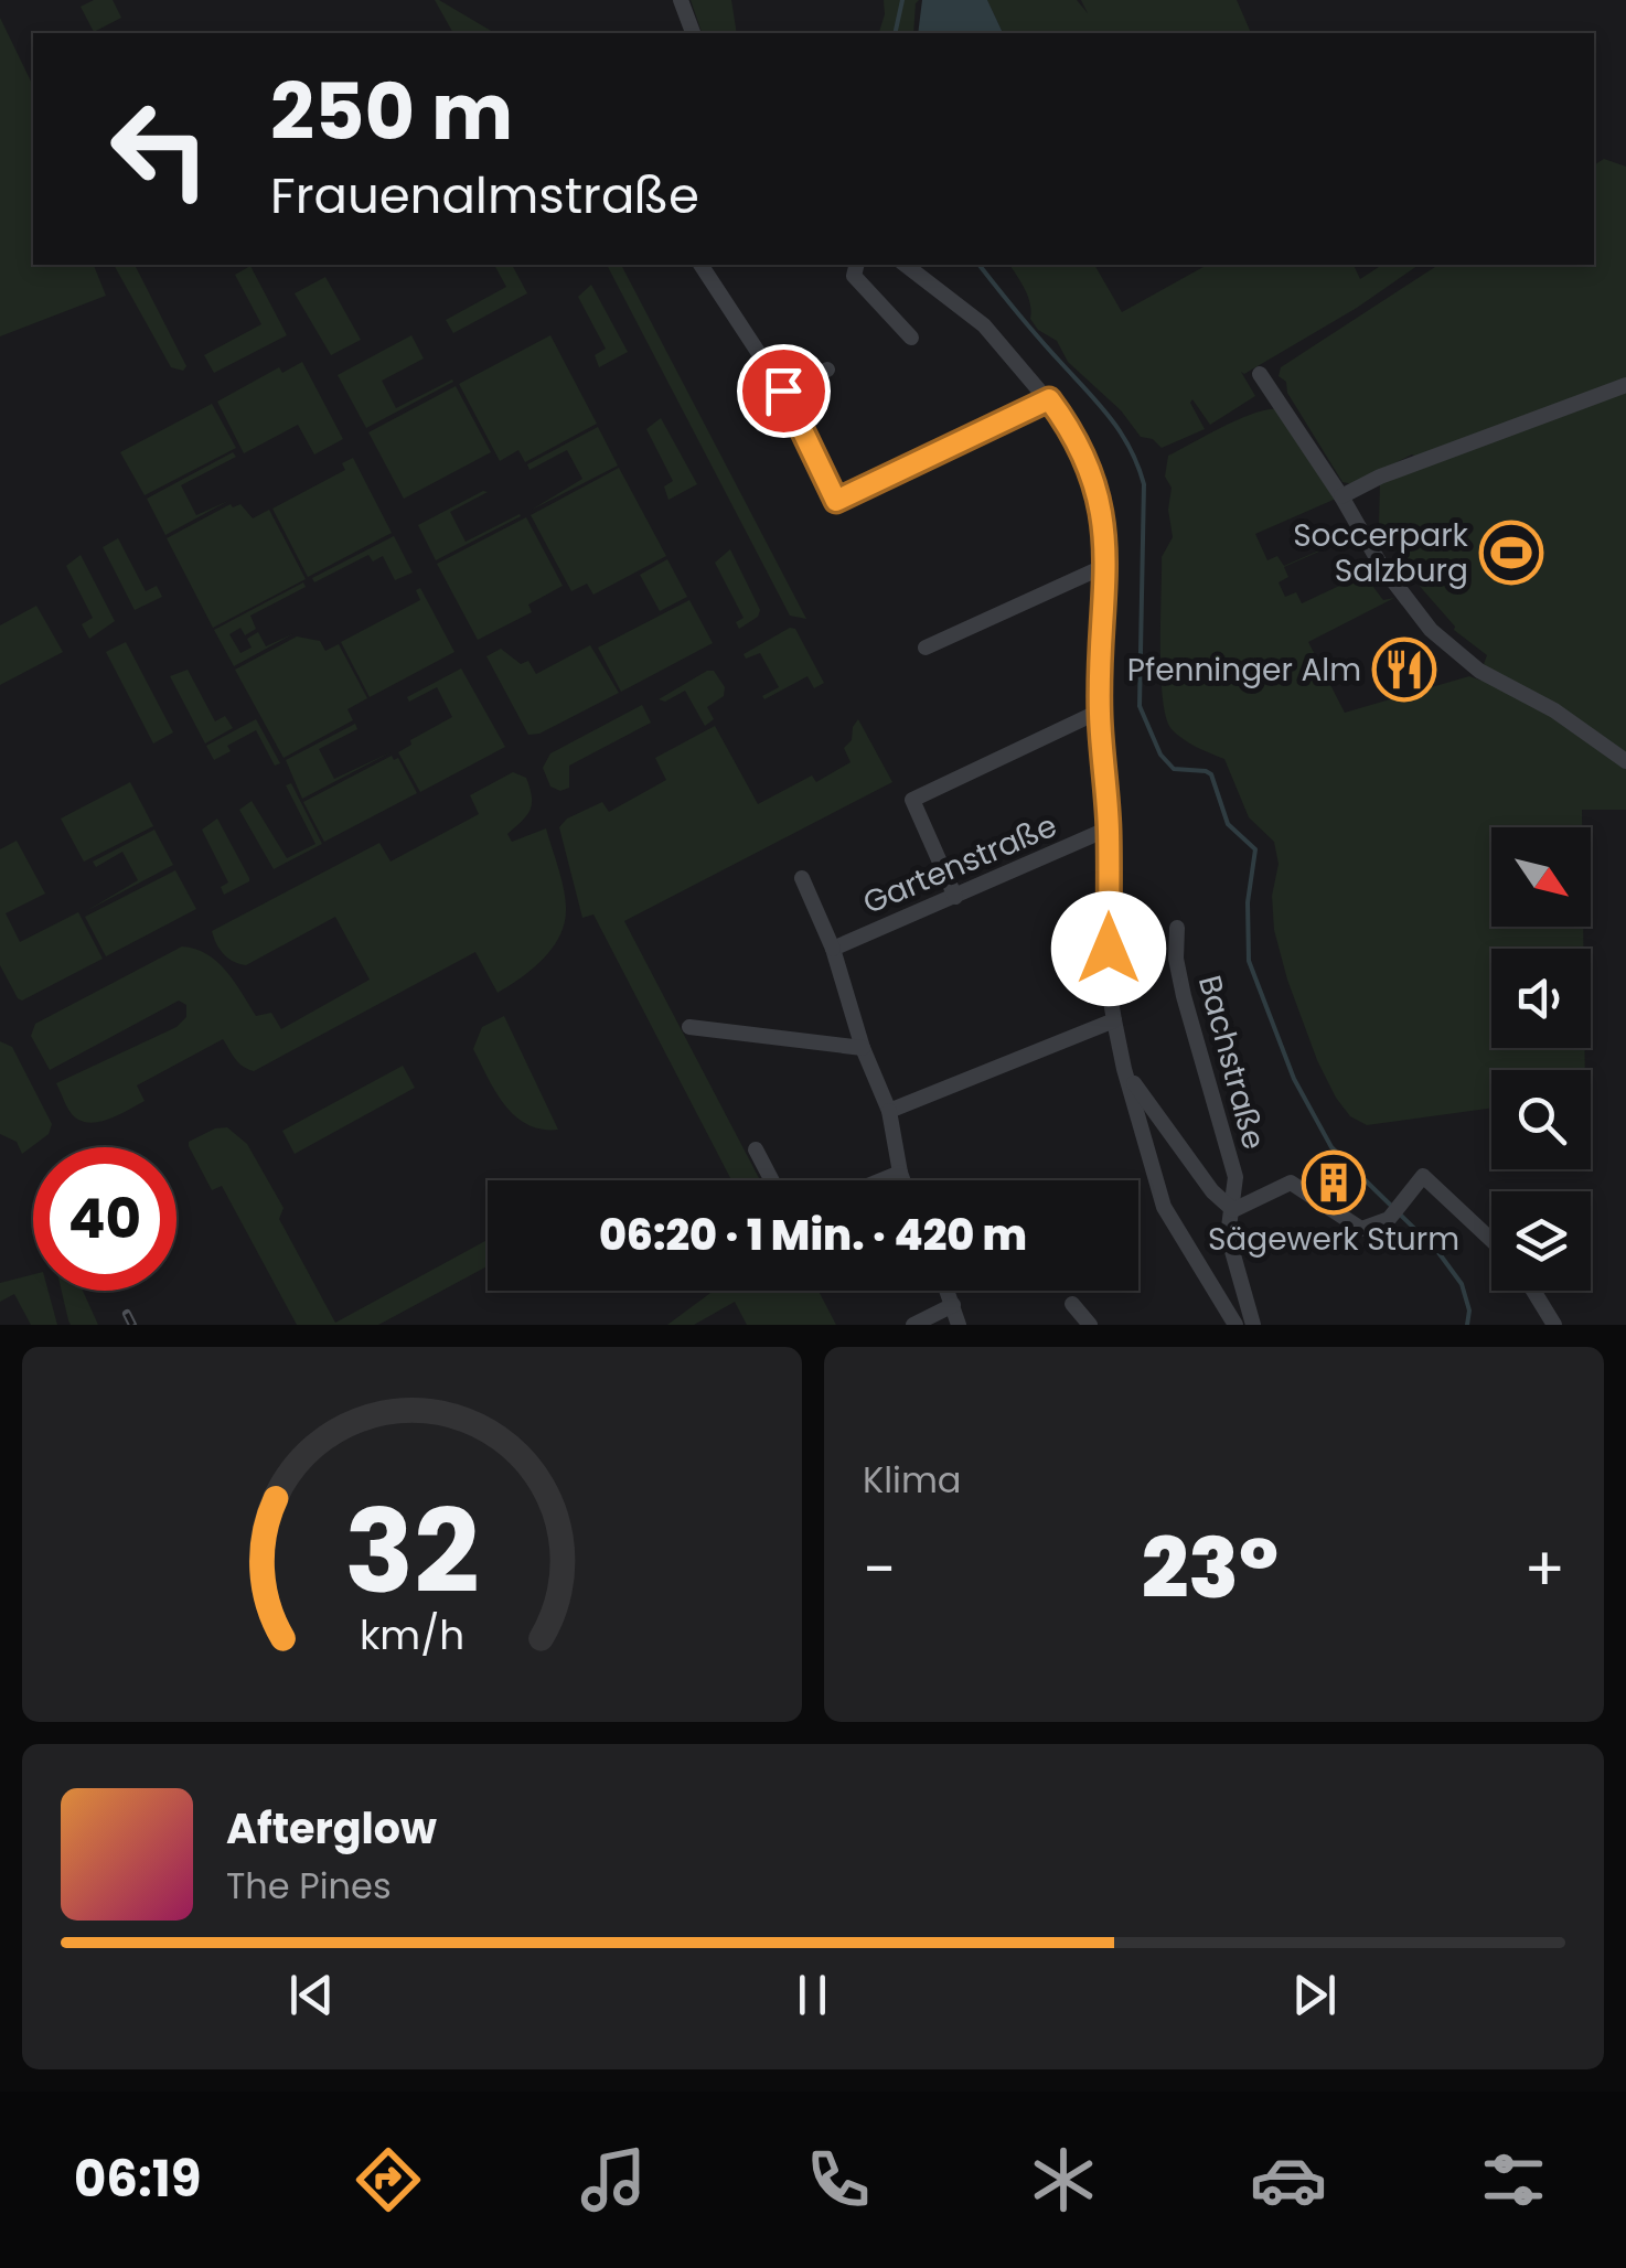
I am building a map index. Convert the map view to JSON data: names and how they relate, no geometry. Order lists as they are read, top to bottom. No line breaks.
{"streets":{"street":["Gartenstraße","Bachstraße"]},"places":{"sports":["Soccerpark Salzburg"],"restaurant":["Pfenninger Alm"],"building":["Sägewerk Sturm"]},"north":"bottom right","page":{"turn":["250 m","Frauenalmstraße"],"limit":"40","trip":"06:20 · 1 Min. · 420 m","tile":"Klima","heat":["−","23°","+"],"song":["Afterglow","The Pines"],"tabs":"06:19","gauge":["32","km/h"]}}
